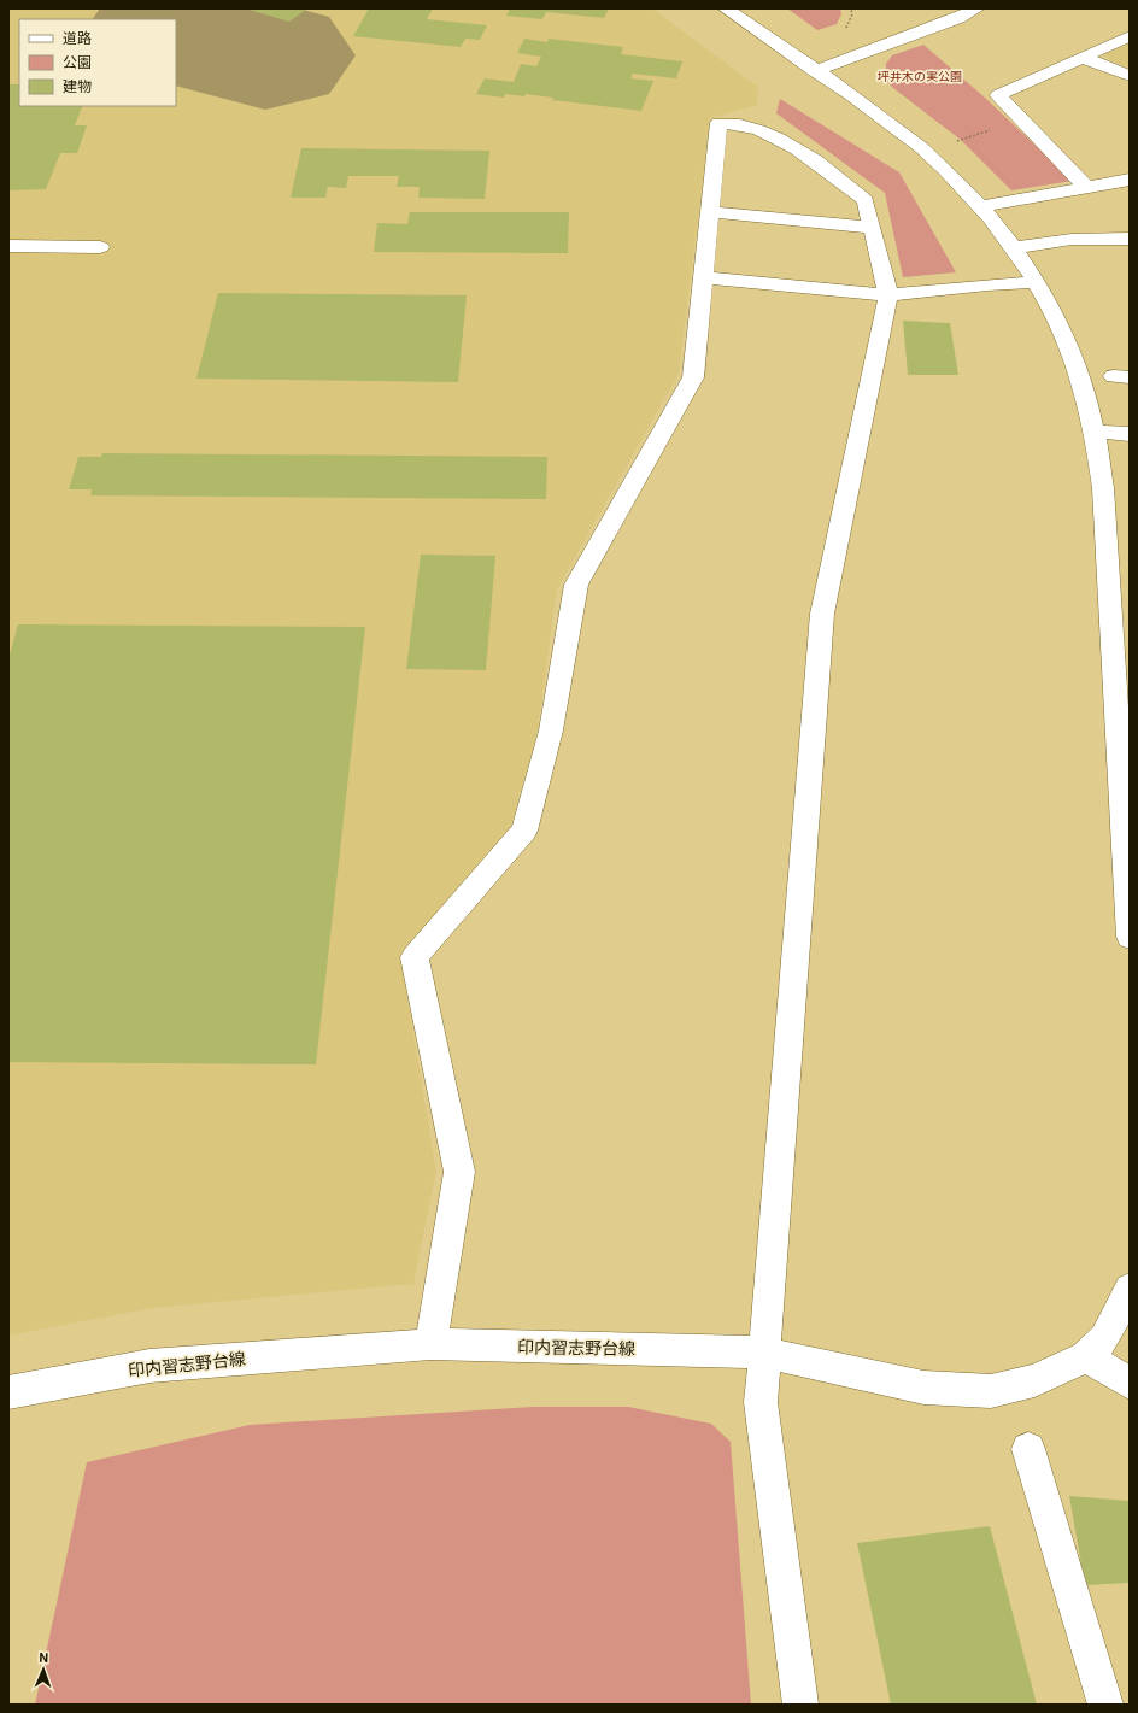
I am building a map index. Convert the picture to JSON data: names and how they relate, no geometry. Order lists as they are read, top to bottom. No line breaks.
{"streets":{"street":["印内習志野台線"]},"parks":["坪井木の実公園"],"legend":["道路","公園","建物"],"north":"top"}
